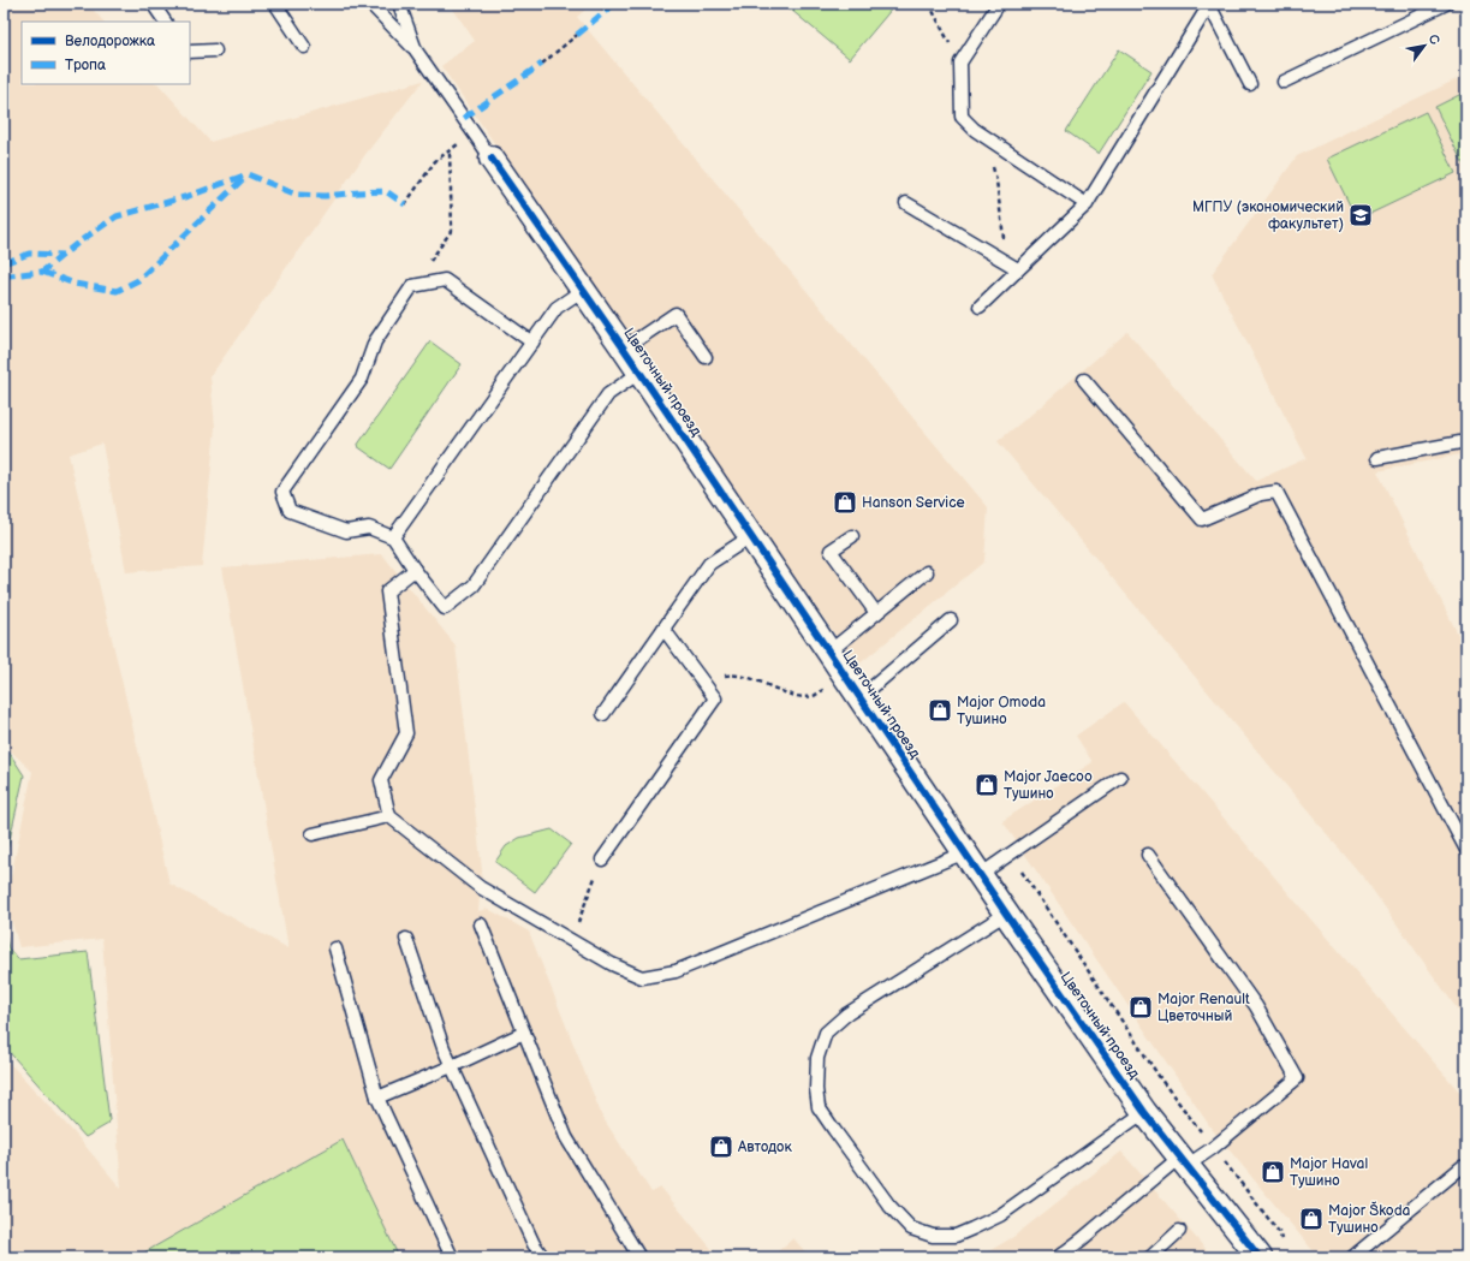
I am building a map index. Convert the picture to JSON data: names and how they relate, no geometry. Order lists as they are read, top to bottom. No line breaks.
{"streets":{"street":["Цветочный проезд"]},"places":{"school or university":["МГПУ (экономический факультет)"],"shop":["Hanson Service","Major Omoda Тушино","Major Jaecoo Тушино","Major Renault Цветочный","Автодок","Major Haval Тушино","Major Škoda Тушино"]},"legend":["Велодорожка","Тропа"],"north":"top right"}
